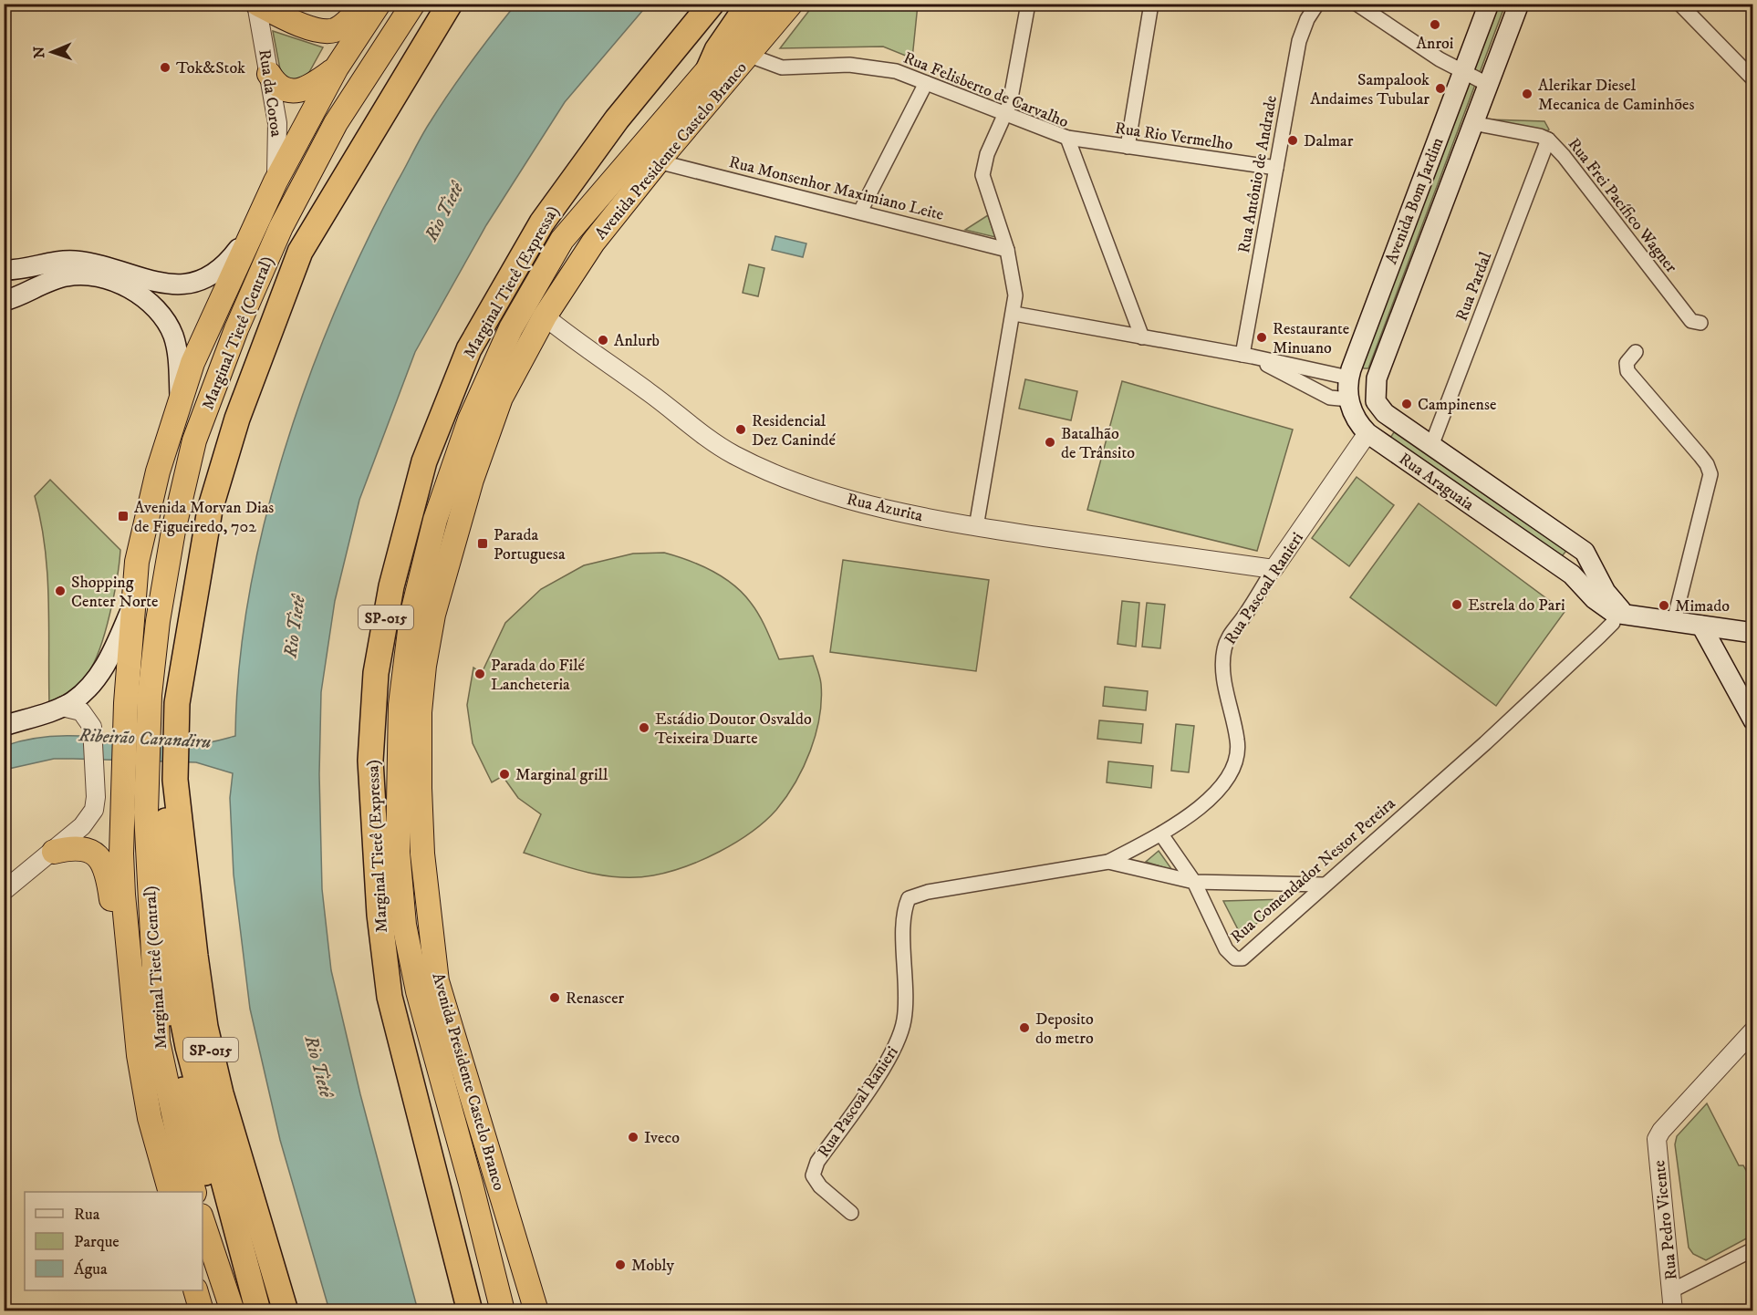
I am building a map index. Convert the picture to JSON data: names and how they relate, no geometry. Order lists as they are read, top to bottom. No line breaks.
{"streets":{"highway":["Avenida Presidente Castelo Branco","Marginal Tietê (Expressa)","Marginal Tietê (Central)","SP-015"],"main road":["Avenida Bom Jardim","Rua Araguaia"],"street":["Rua Felisberto de Carvalho","Rua da Coroa","Rua Rio Vermelho","Rua Antônio de Andrade","Rua Monsenhor Maximiano Leite","Rua Frei Pacífico Wagner","Rua Pardal","Rua Azurita","Rua Pascoal Ranieri","Rua Comendador Nestor Pereira","Rua Pedro Vicente"]},"crossings":[["Rua Felisberto de Carvalho","Rua Rio Vermelho"],["Rua Felisberto de Carvalho","Avenida Presidente Castelo Branco"],["Rua Rio Vermelho","Rua Antônio de Andrade"],["Avenida Presidente Castelo Branco","Rua Monsenhor Maximiano Leite"],["Avenida Presidente Castelo Branco","Rua Azurita"],["Avenida Bom Jardim","Rua Frei Pacífico Wagner"],["Avenida Bom Jardim","Rua Araguaia"],["Rua Frei Pacífico Wagner","Rua Pardal"],["Rua Pardal","Rua Araguaia"],["Rua Araguaia","Rua Pascoal Ranieri"],["Rua Araguaia","Rua Comendador Nestor Pereira"],["Rua Azurita","Rua Pascoal Ranieri"]],"water":["Rio Tietê","Ribeirão Carandiru"],"places":{"other":["Anroi","Tok&Stok","Sampalook Andaimes Tubular","Alerikar Diesel Mecanica de Caminhões","Dalmar","Restaurante Minuano","Anlurb","Campinense","Residencial Dez Canindé","Batalhão de Trânsito","Shopping Center Norte","Estrela do Pari","Mimado","Parada do Filé Lancheteria","Estádio Doutor Osvaldo Teixeira Duarte","Marginal grill","Renascer","Deposito do metro","Iveco","Mobly"],"transit":["Avenida Morvan Dias de Figueiredo, 702","Parada Portuguesa"]},"legend":["Rua","Parque","Água"],"north":"left"}
